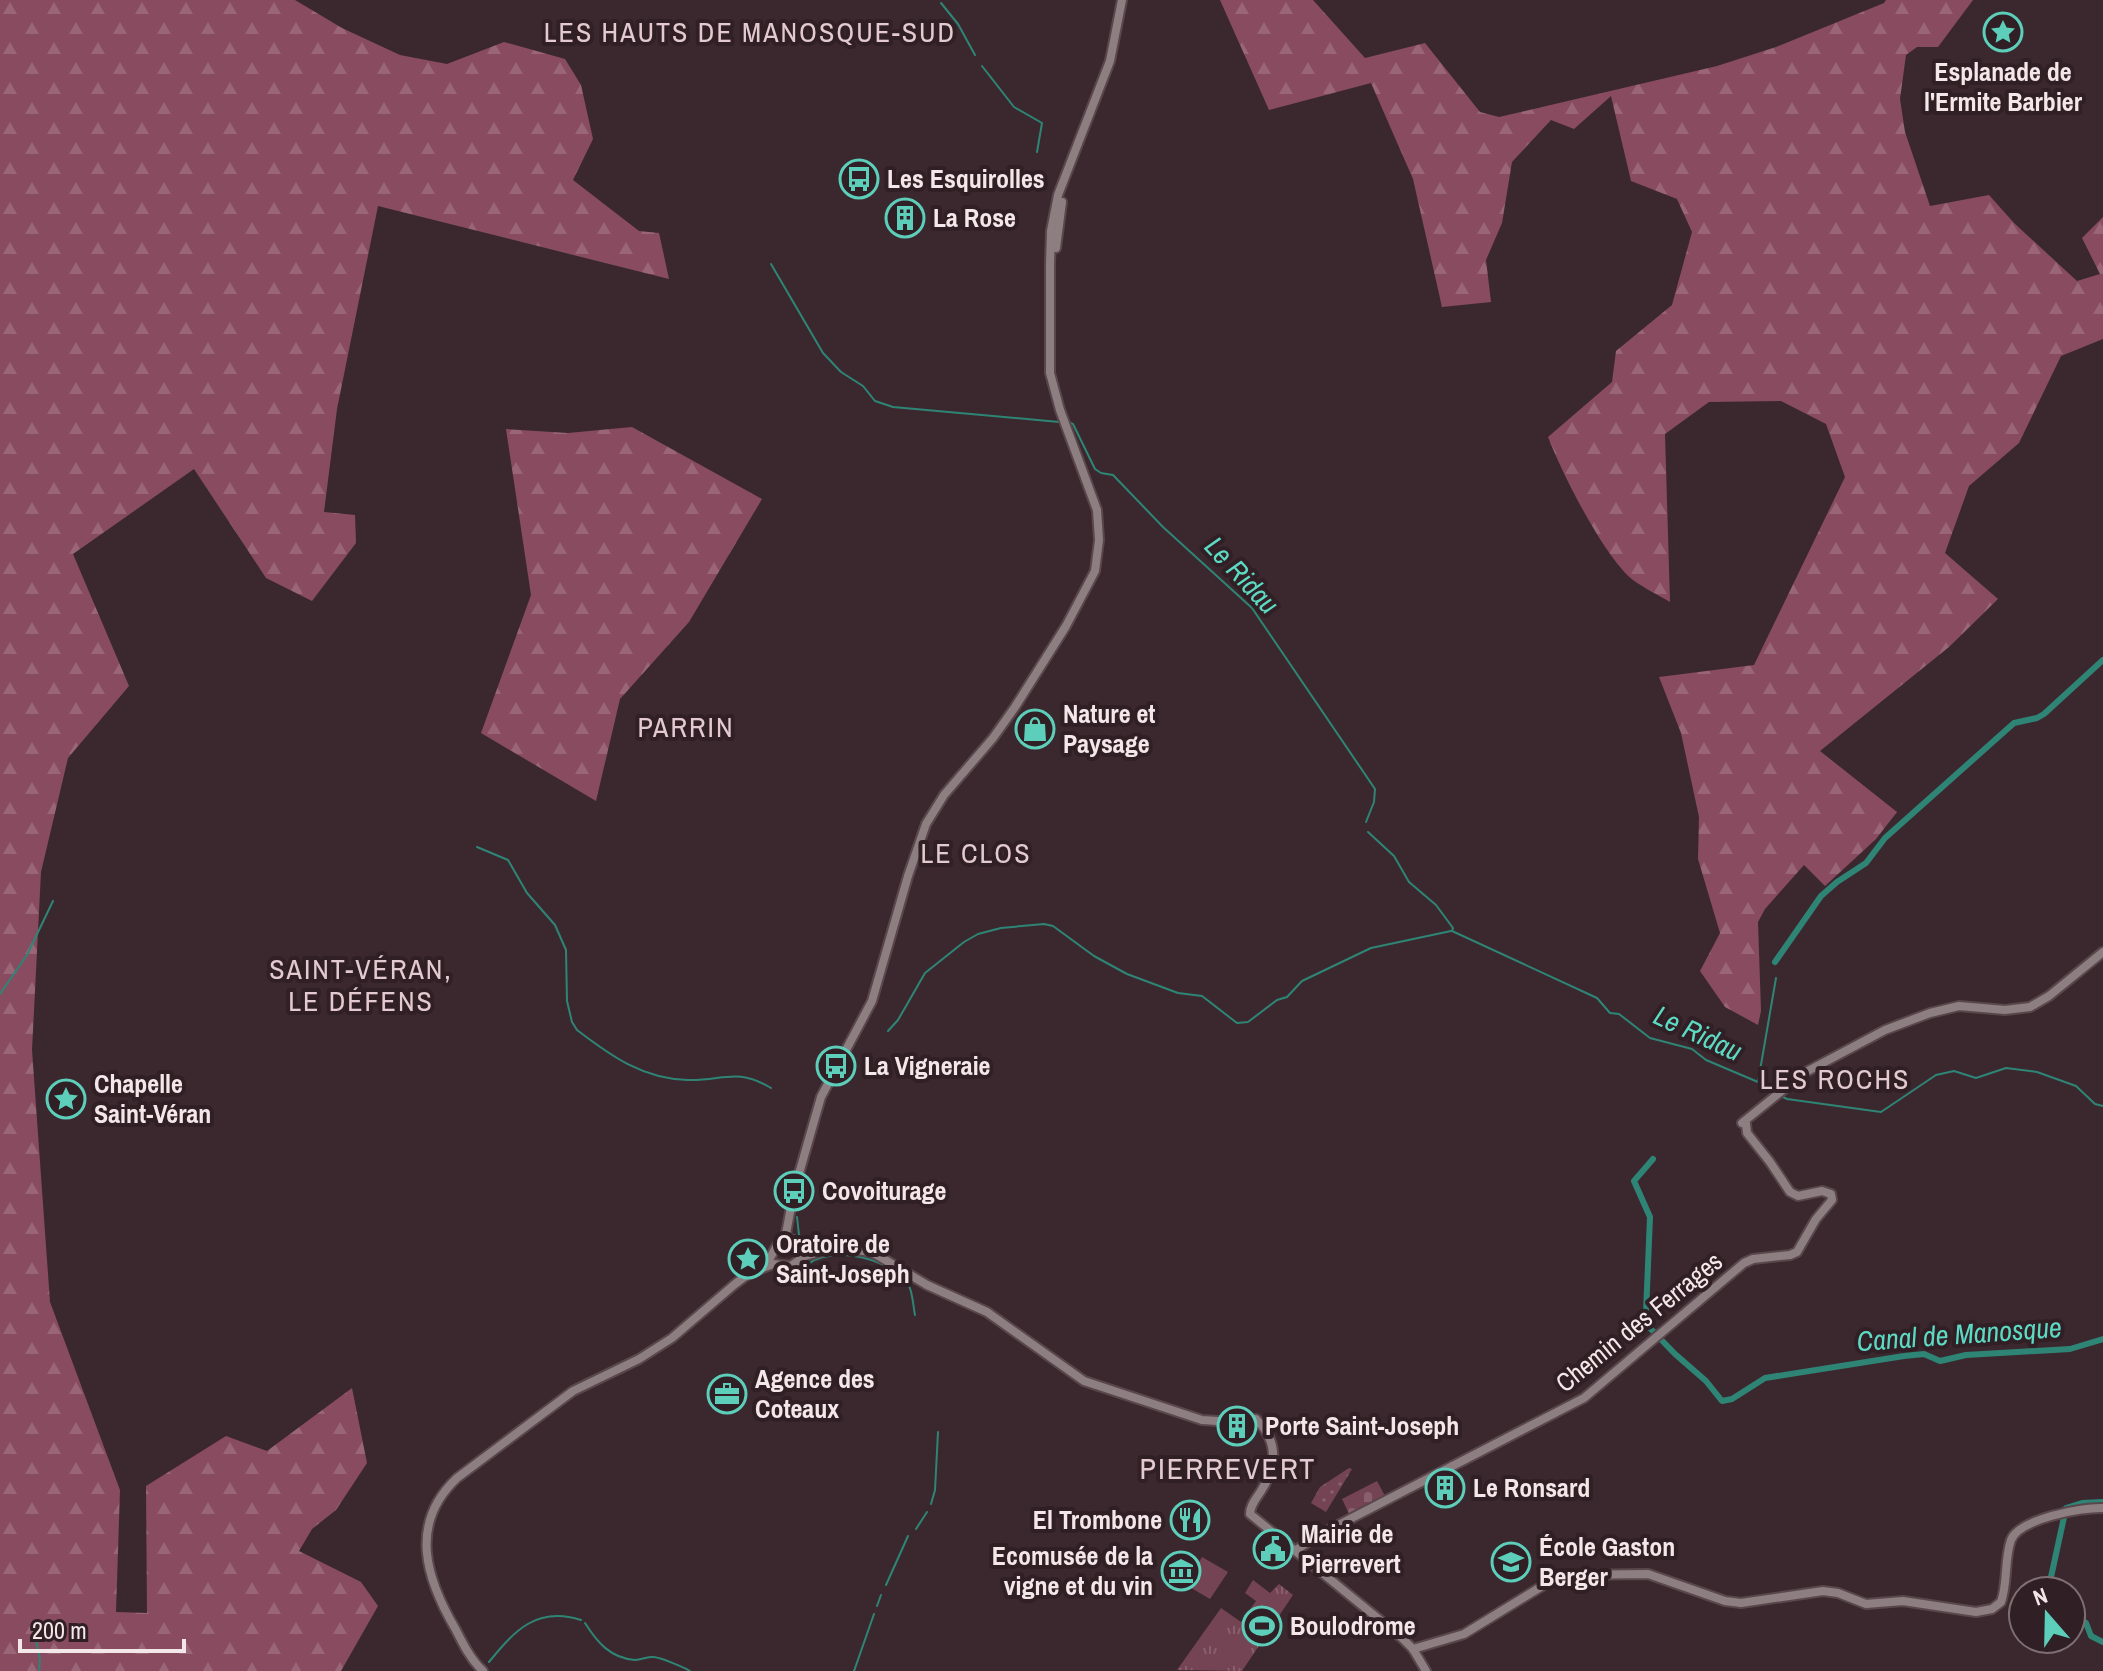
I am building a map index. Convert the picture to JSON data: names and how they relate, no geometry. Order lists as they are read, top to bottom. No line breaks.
{"streets":{"main road":["Chemin des Ferrages"]},"districts":["LES HAUTS DE MANOSQUE-SUD","PARRIN","LE CLOS","SAINT-VÉRAN, LE DÉFENS","LES ROCHS","PIERREVERT"],"water":["Le Ridau","Canal de Manosque"],"places":{"place":["Esplanade de l'Ermite Barbier","Chapelle Saint-Véran","Oratoire de Saint-Joseph"],"bus stop":["Les Esquirolles","La Vigneraie","Covoiturage"],"building":["La Rose","Porte Saint-Joseph","Le Ronsard"],"shop":["Nature et Paysage"],"office":["Agence des Coteaux"],"restaurant":["El Trombone"],"public building":["Mairie de Pierrevert"],"school or university":["École Gaston Berger"],"museum":["Ecomusée de la vigne et du vin"],"sports":["Boulodrome"]},"scale_bar":"200 m","north":"top"}
